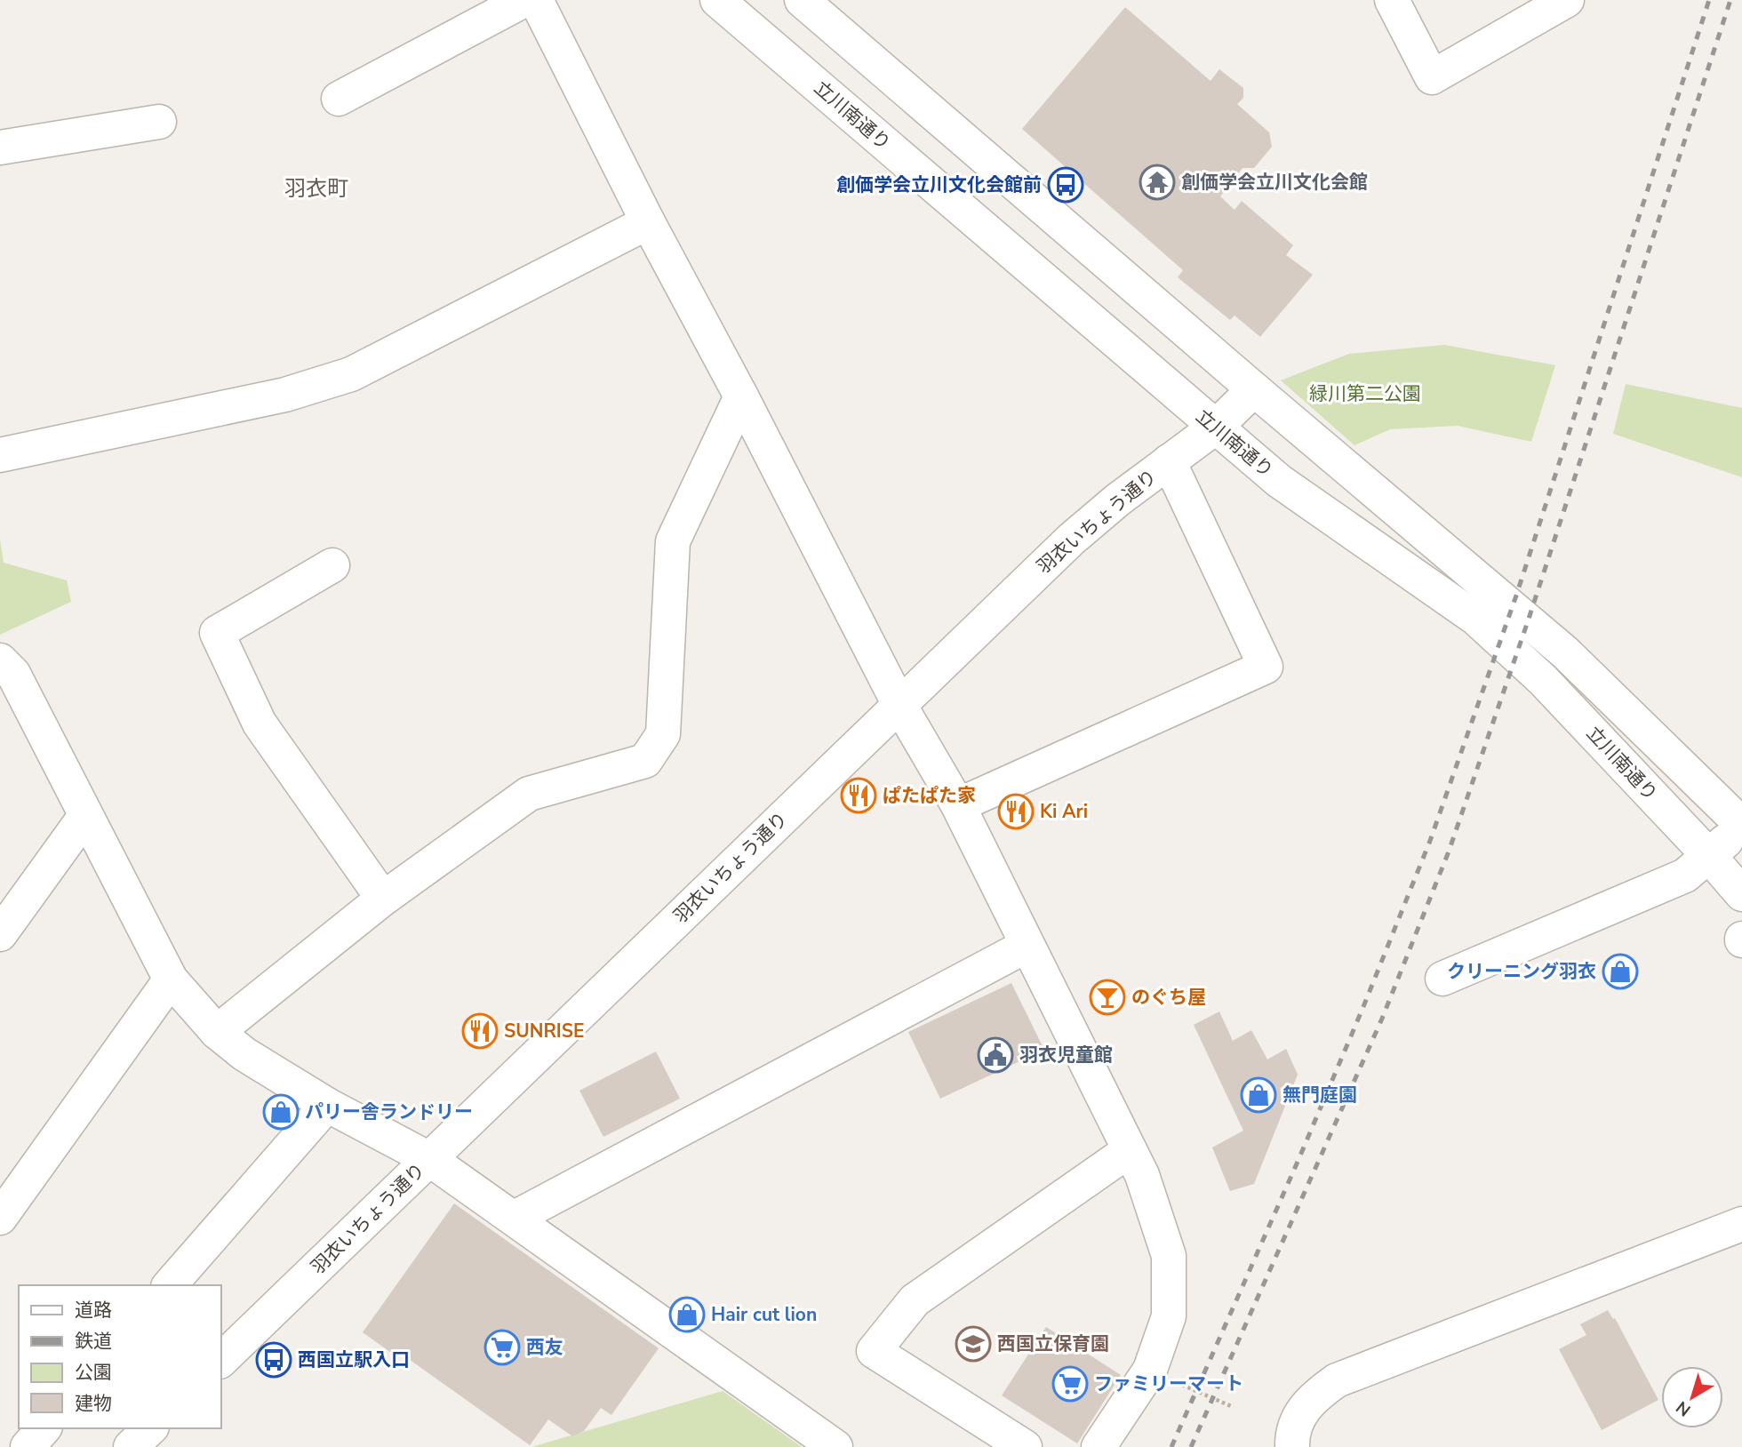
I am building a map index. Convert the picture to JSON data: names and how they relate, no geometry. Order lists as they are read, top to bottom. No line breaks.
{"streets":{"street":["立川南通り","羽衣いちょう通り"]},"crossings":[["立川南通り","羽衣いちょう通り"]],"districts":["羽衣町"],"parks":["緑川第二公園"],"places":{"temple":["創価学会立川文化会館"],"bus stop":["創価学会立川文化会館前","西国立駅入口"],"restaurant":["ぱたぱた家","Ki Ari","SUNRISE"],"shop":["クリーニング羽衣","無門庭園","パリー舎ランドリー","Hair cut lion"],"bar":["のぐち屋"],"public building":["羽衣児童館"],"school or university":["西国立保育園"],"supermarket":["西友","ファミリーマート"]},"legend":["道路","鉄道","公園","建物"],"north":"bottom left"}
